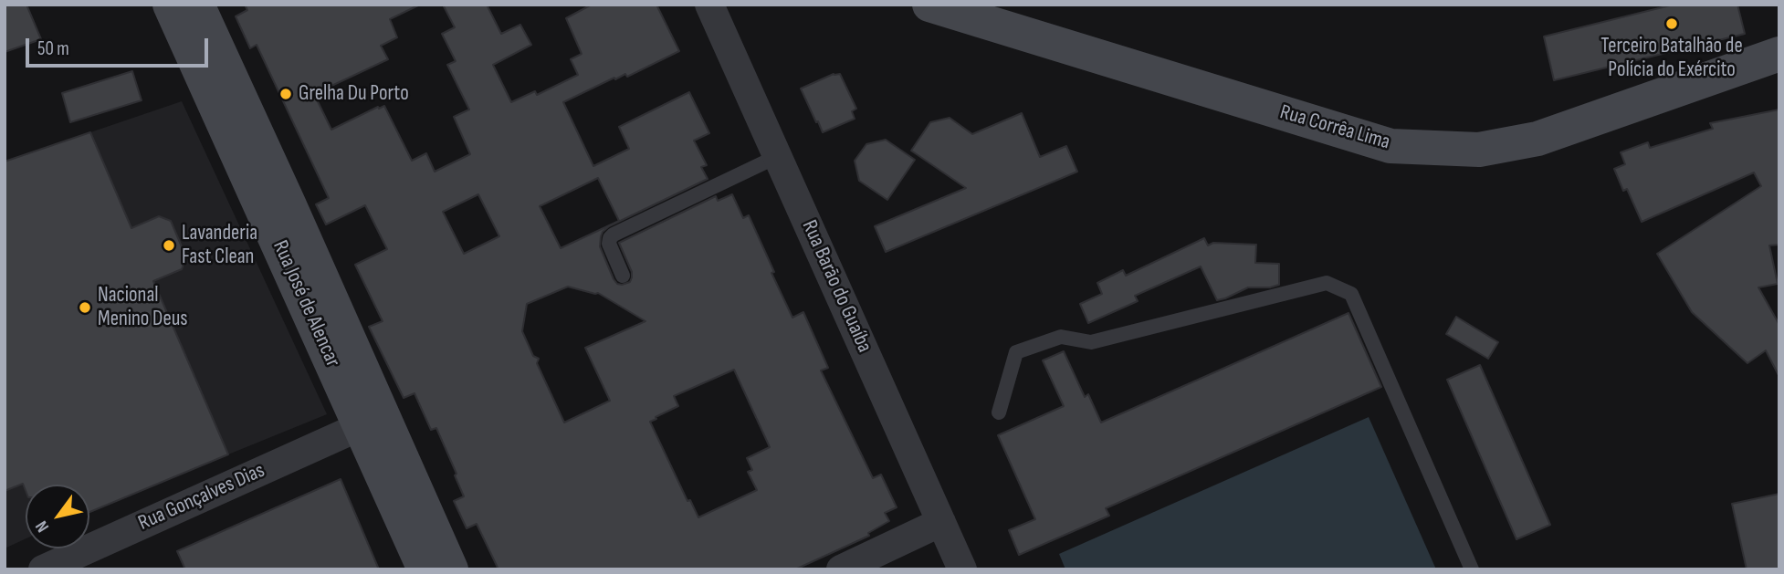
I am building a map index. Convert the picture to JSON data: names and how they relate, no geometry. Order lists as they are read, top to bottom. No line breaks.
{"streets":{"main road":["Rua Corrêa Lima","Rua José de Alencar"],"street":["Rua Barão do Guaíba","Rua Gonçalves Dias"]},"crossings":[["Rua José de Alencar","Rua Gonçalves Dias"]],"places":["Terceiro Batalhão de Polícia do Exército","Grelha Du Porto","Lavanderia Fast Clean","Nacional Menino Deus"],"scale_bar":"50 m","north":"bottom left"}
